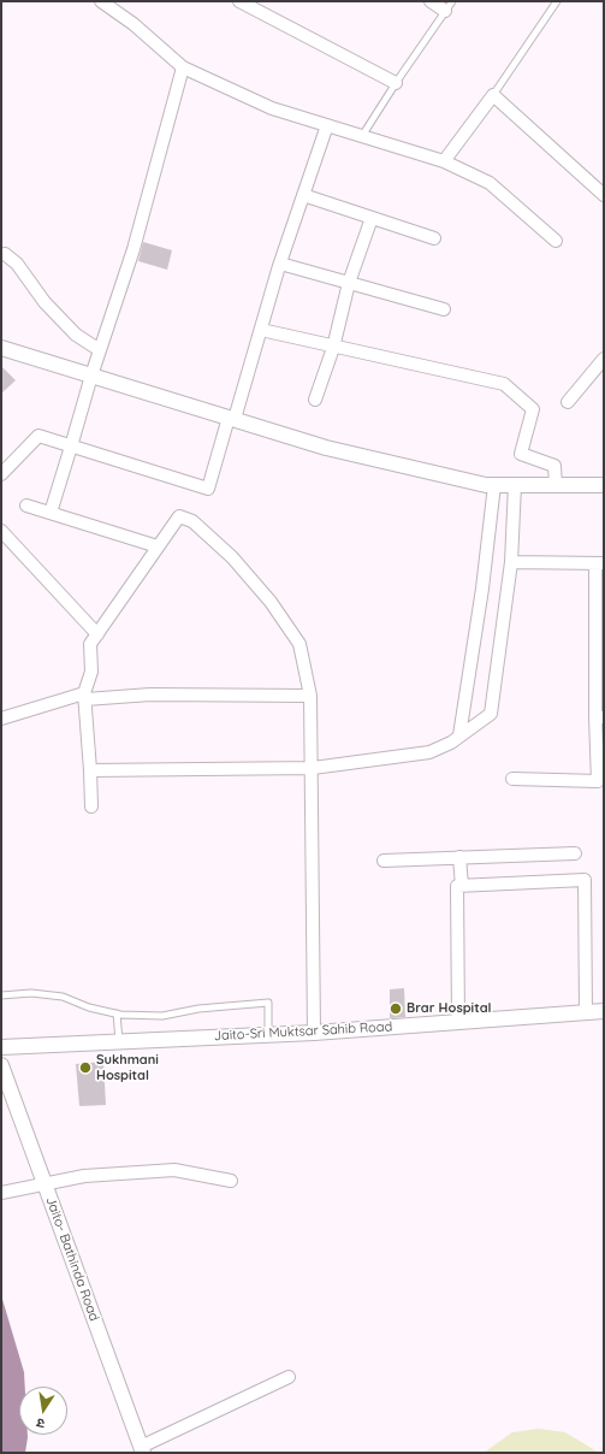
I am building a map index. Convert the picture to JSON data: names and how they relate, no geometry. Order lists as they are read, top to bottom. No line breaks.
{"streets":{"street":["Jaito-Sri Muktsar Sahib Road","Jaito- Bathinda Road"]},"places":["Brar Hospital","Sukhmani Hospital"],"north":"bottom"}
